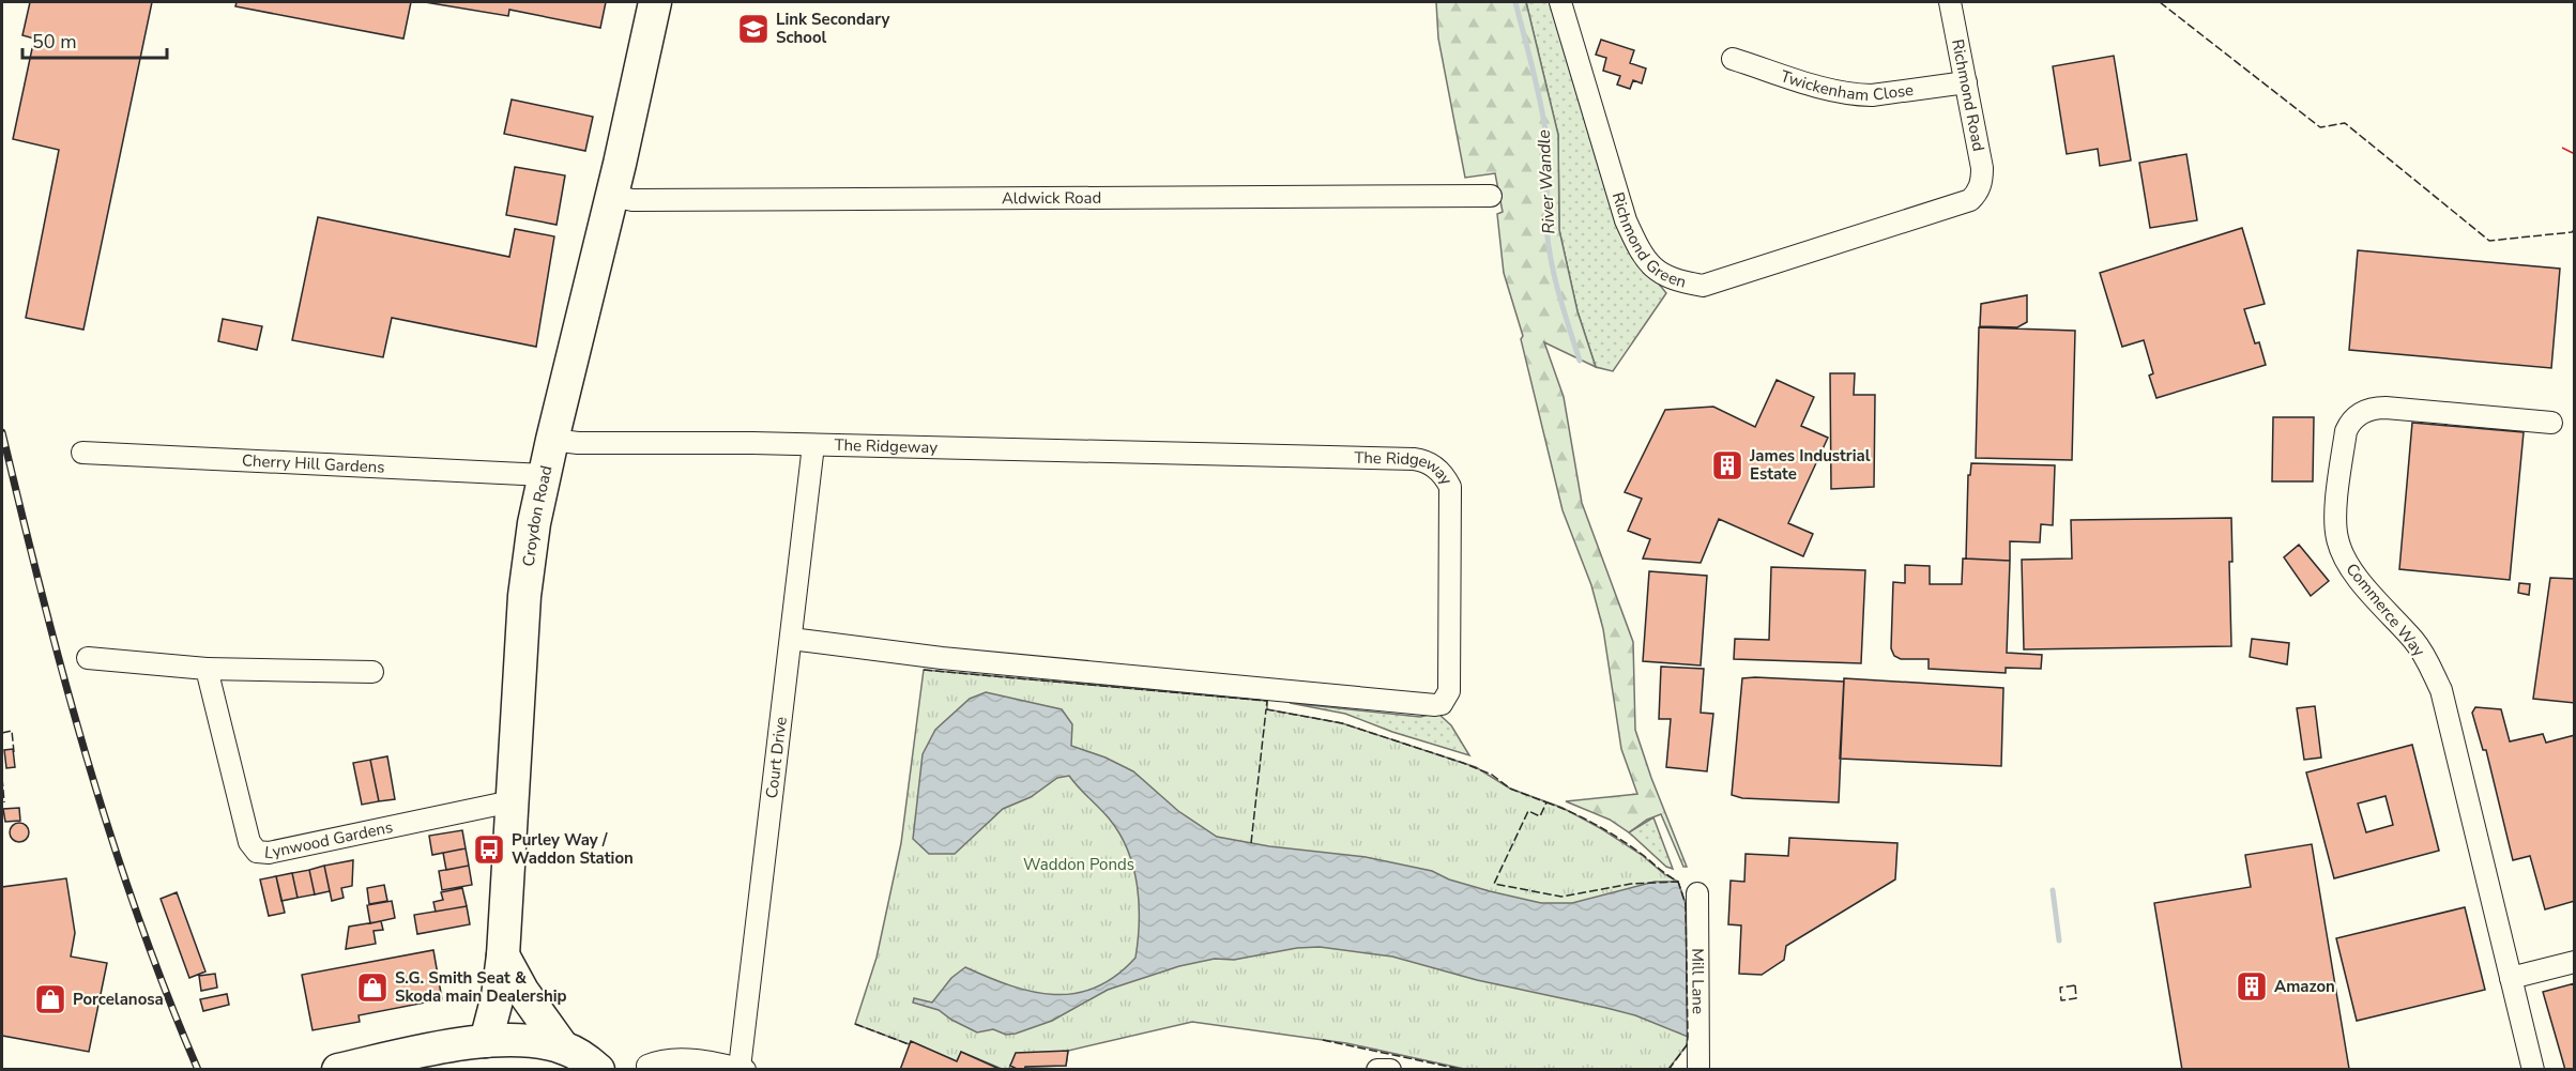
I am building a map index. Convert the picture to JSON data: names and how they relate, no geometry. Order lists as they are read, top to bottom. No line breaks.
{"streets":{"highway":["Croydon Road"],"street":["Twickenham Close","Richmond Road","Aldwick Road","Richmond Green","The Ridgeway","Cherry Hill Gardens","Commerce Way","Court Drive","Lynwood Gardens","Mill Lane"]},"crossings":[["Twickenham Close","Richmond Road"],["Richmond Road","Richmond Green"],["Aldwick Road","Croydon Road"],["The Ridgeway","Croydon Road"],["The Ridgeway","Court Drive"],["Cherry Hill Gardens","Croydon Road"],["Croydon Road","Lynwood Gardens"]],"water":["River Wandle"],"parks":["Waddon Ponds"],"places":{"school or university":["Link Secondary School"],"building":["James Industrial Estate","Amazon"],"bus stop":["Purley Way / Waddon Station"],"shop":["S.G. Smith Seat & Skoda main Dealership","Porcelanosa"]},"scale_bar":"50 m"}
